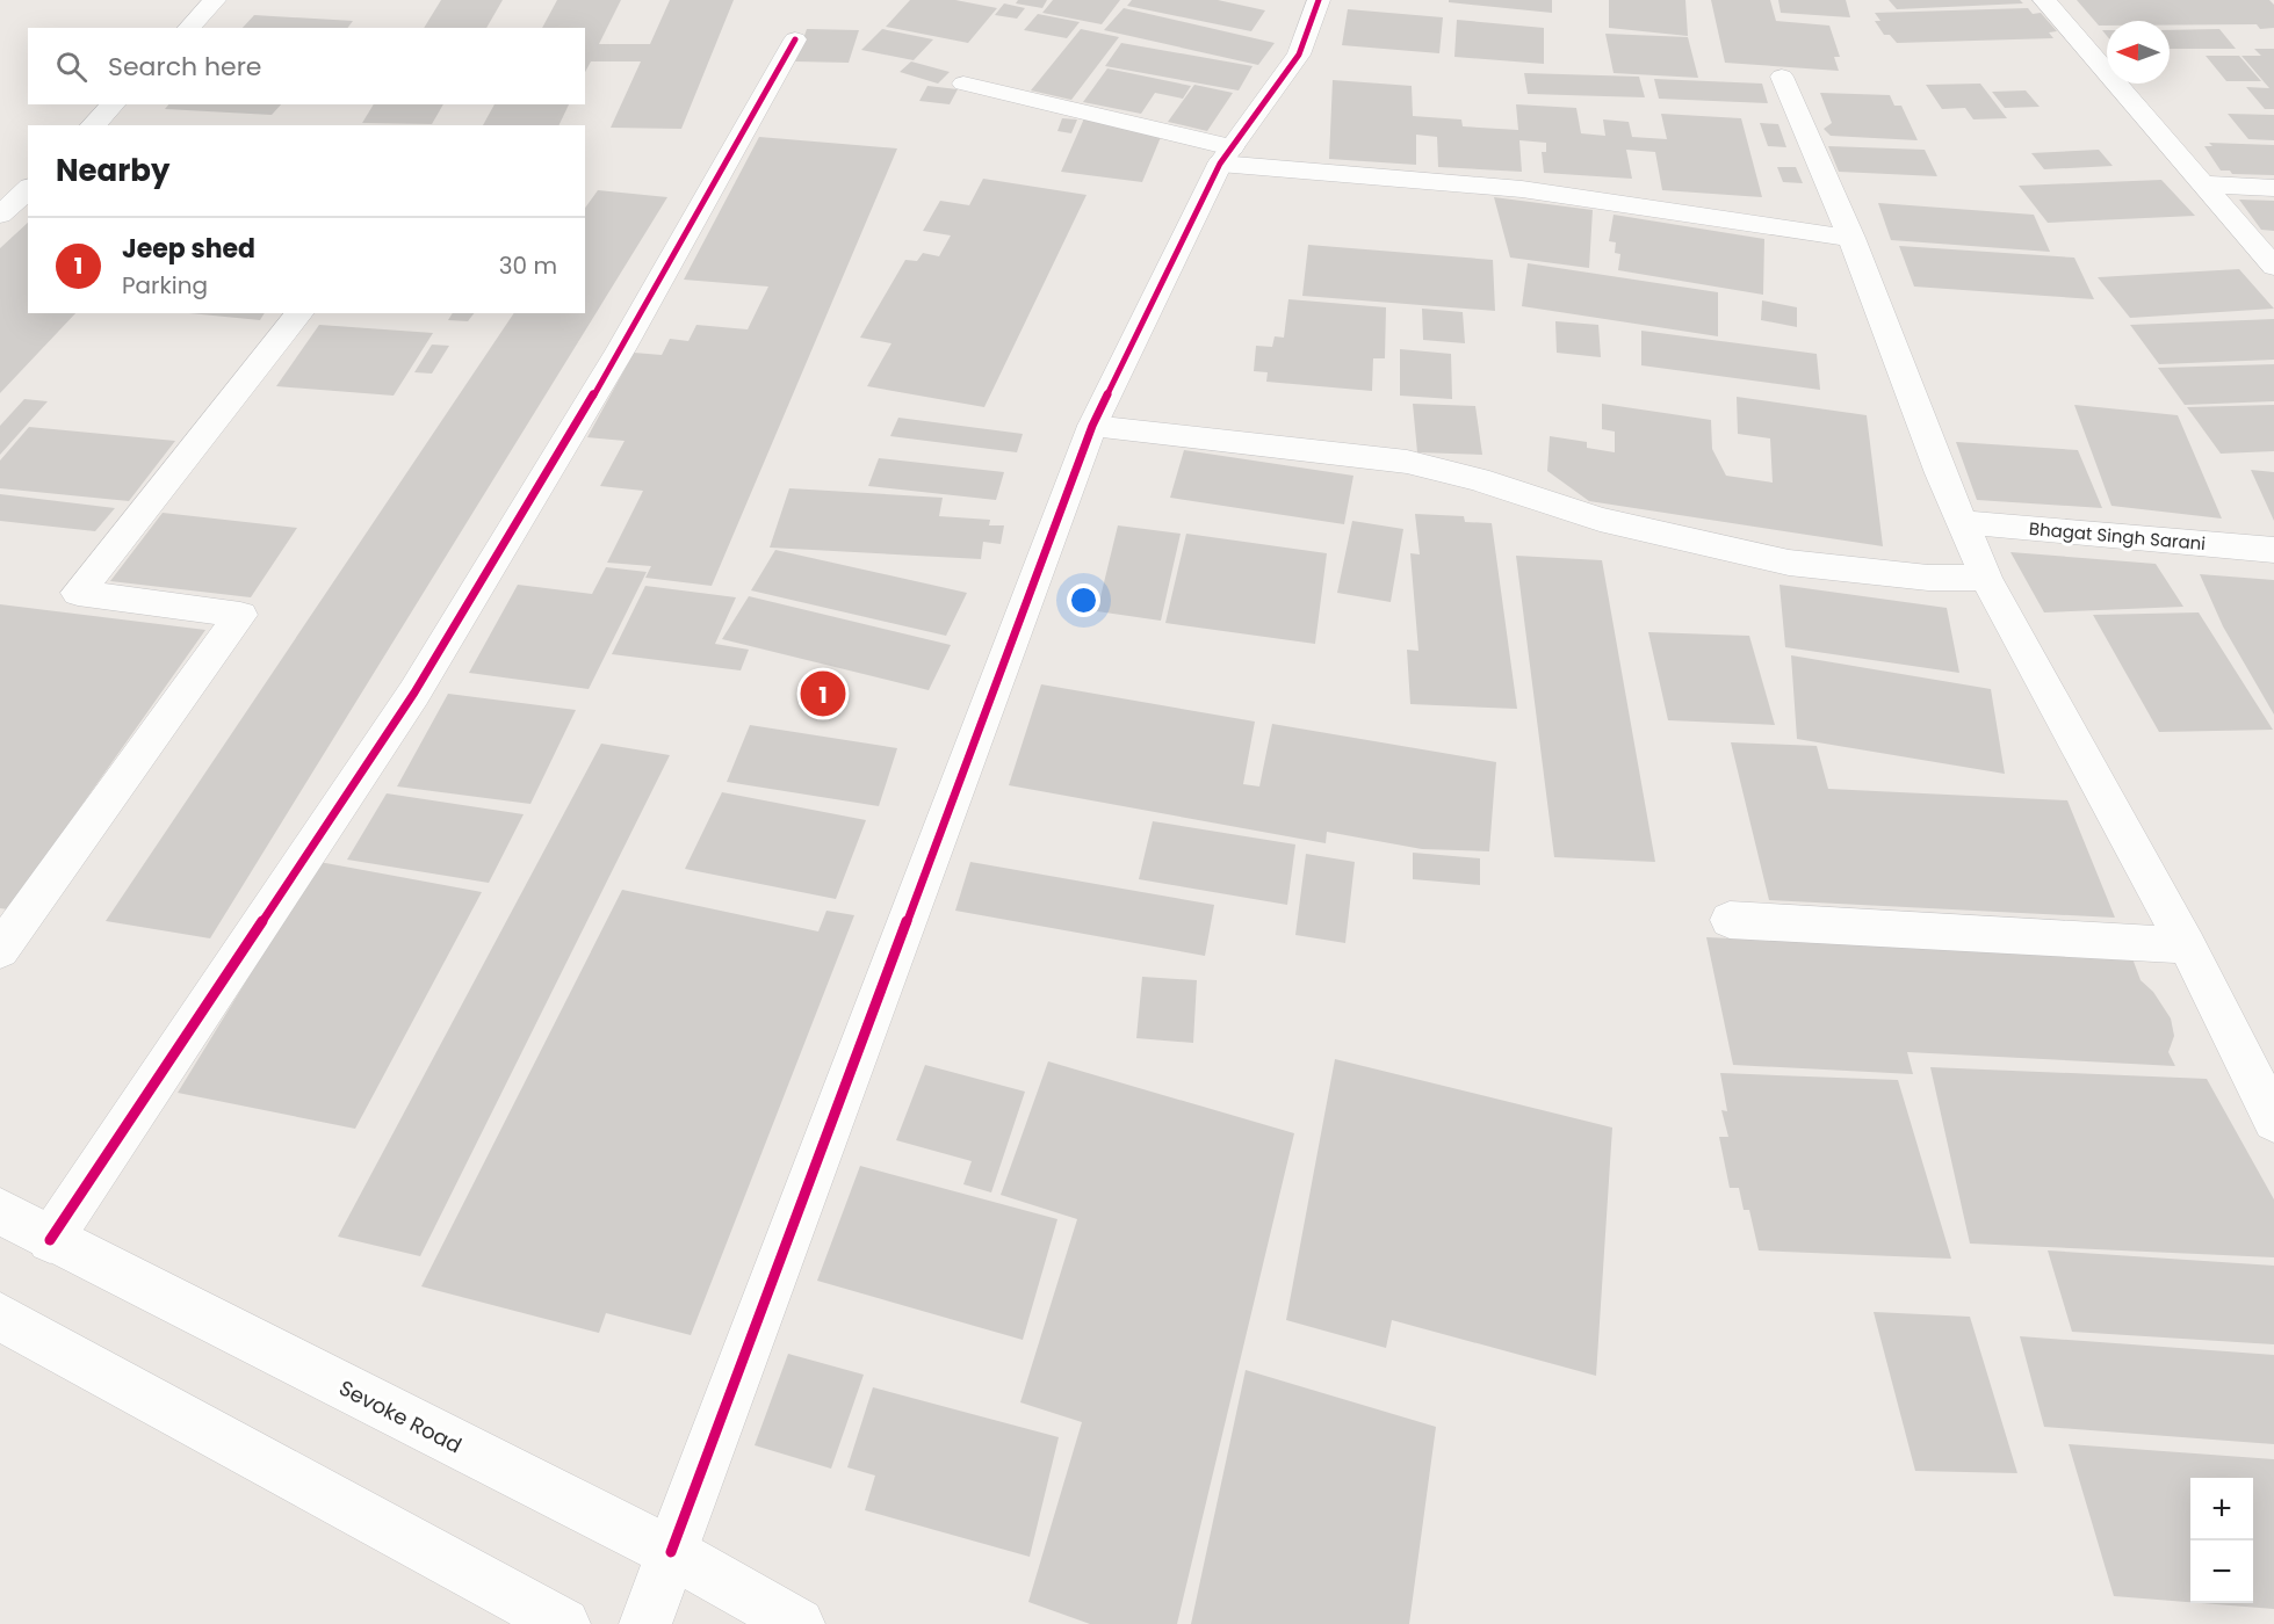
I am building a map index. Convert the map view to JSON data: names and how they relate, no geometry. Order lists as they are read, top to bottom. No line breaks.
{"streets":{"street":["Bhagat Singh Sarani","Sevoke Road"]},"north":"left","page":{"search":"Search here","heading":"Nearby","list":[{"mark":"1","name":"Jeep shed","note":"Parking","value":"30 m"}],"pins":"1","map_buttons":["+","−"]}}
